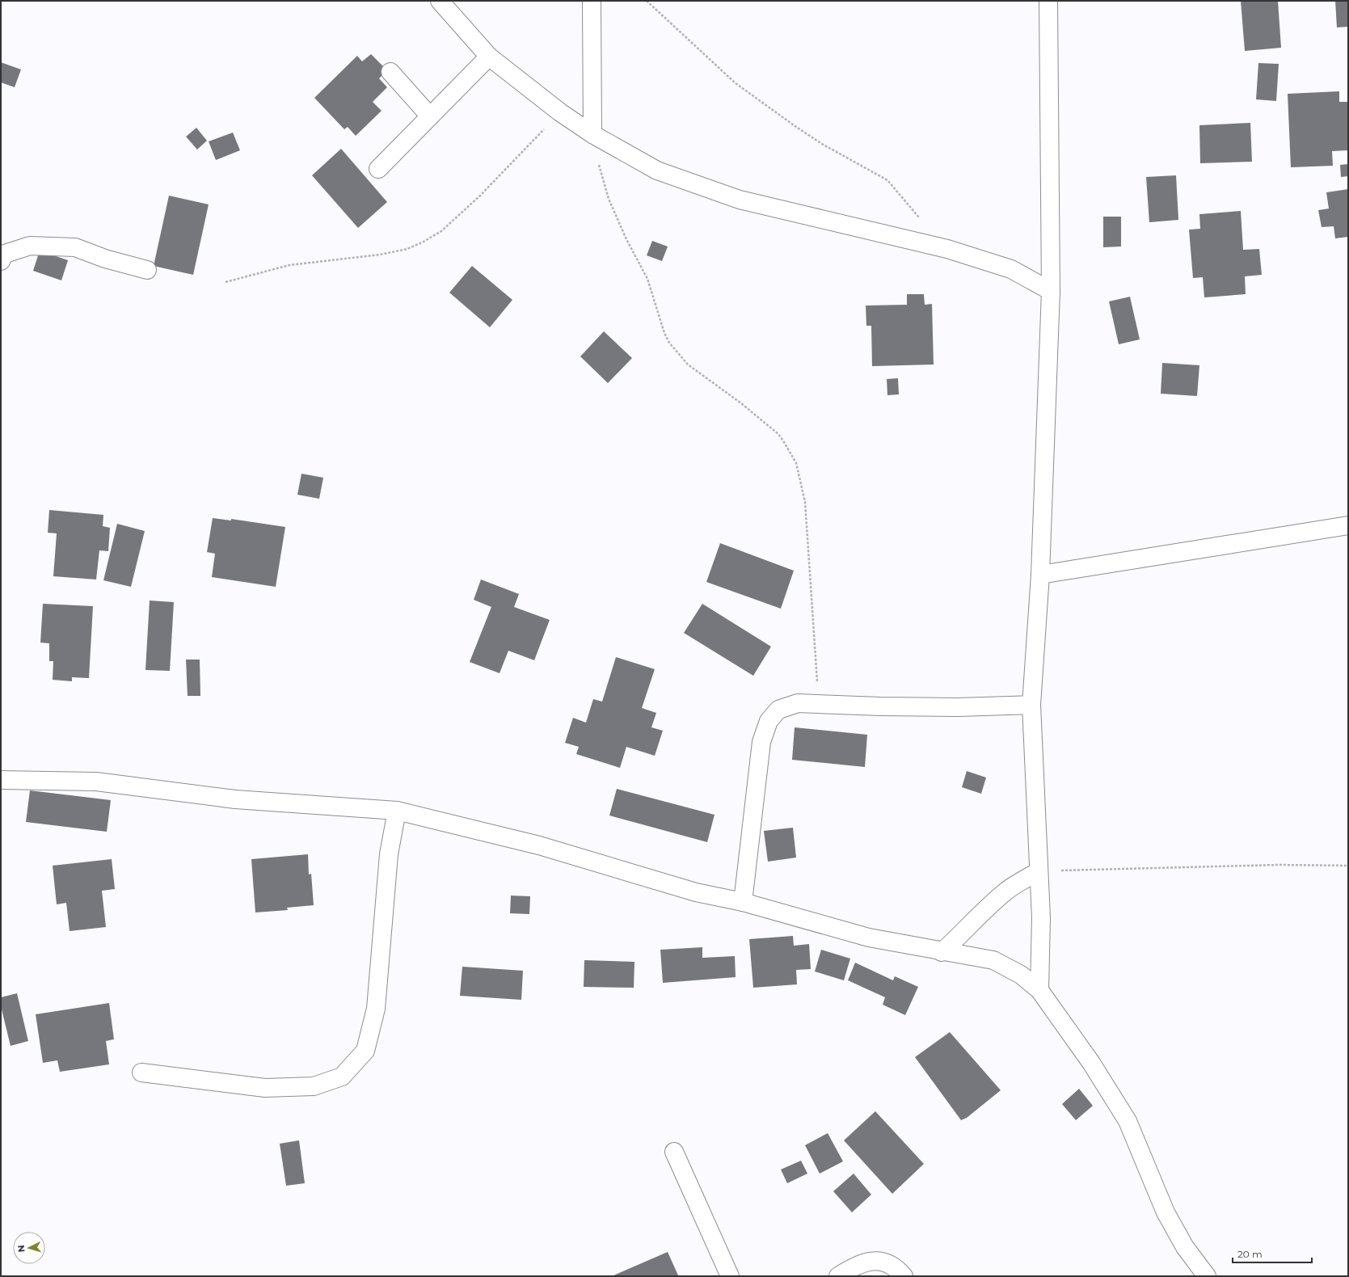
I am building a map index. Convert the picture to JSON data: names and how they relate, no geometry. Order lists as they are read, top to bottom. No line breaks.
{"scale_bar":"20 m","north":"left"}
